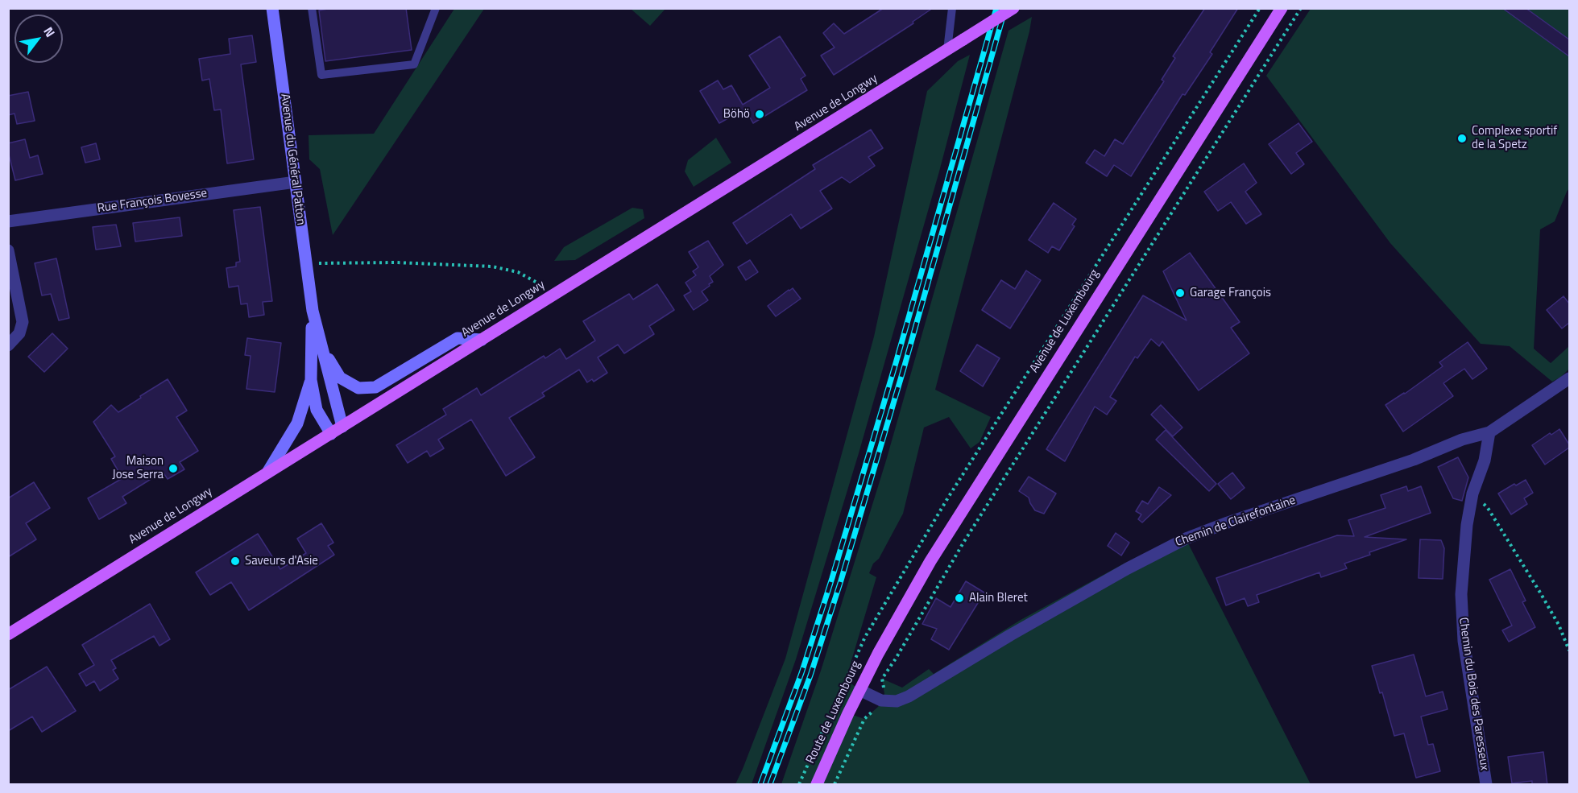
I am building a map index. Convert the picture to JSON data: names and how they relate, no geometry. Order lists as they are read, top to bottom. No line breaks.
{"streets":{"main road":["Avenue de Longwy","Avenue du Général Patton","Avenue de Luxembourg","Route de Luxembourg"],"street":["Rue François Bovesse","Chemin de Clairefontaine","Chemin du Bois des Paresseux"]},"crossings":[["Avenue du Général Patton","Rue François Bovesse"],["Avenue de Luxembourg","Route de Luxembourg"],["Chemin de Clairefontaine","Chemin du Bois des Paresseux"]],"places":["Böhö","Complexe sportif de la Spetz","Garage François","Maison Jose Serra","Saveurs d'Asie","Alain Bleret"],"north":"top right"}
